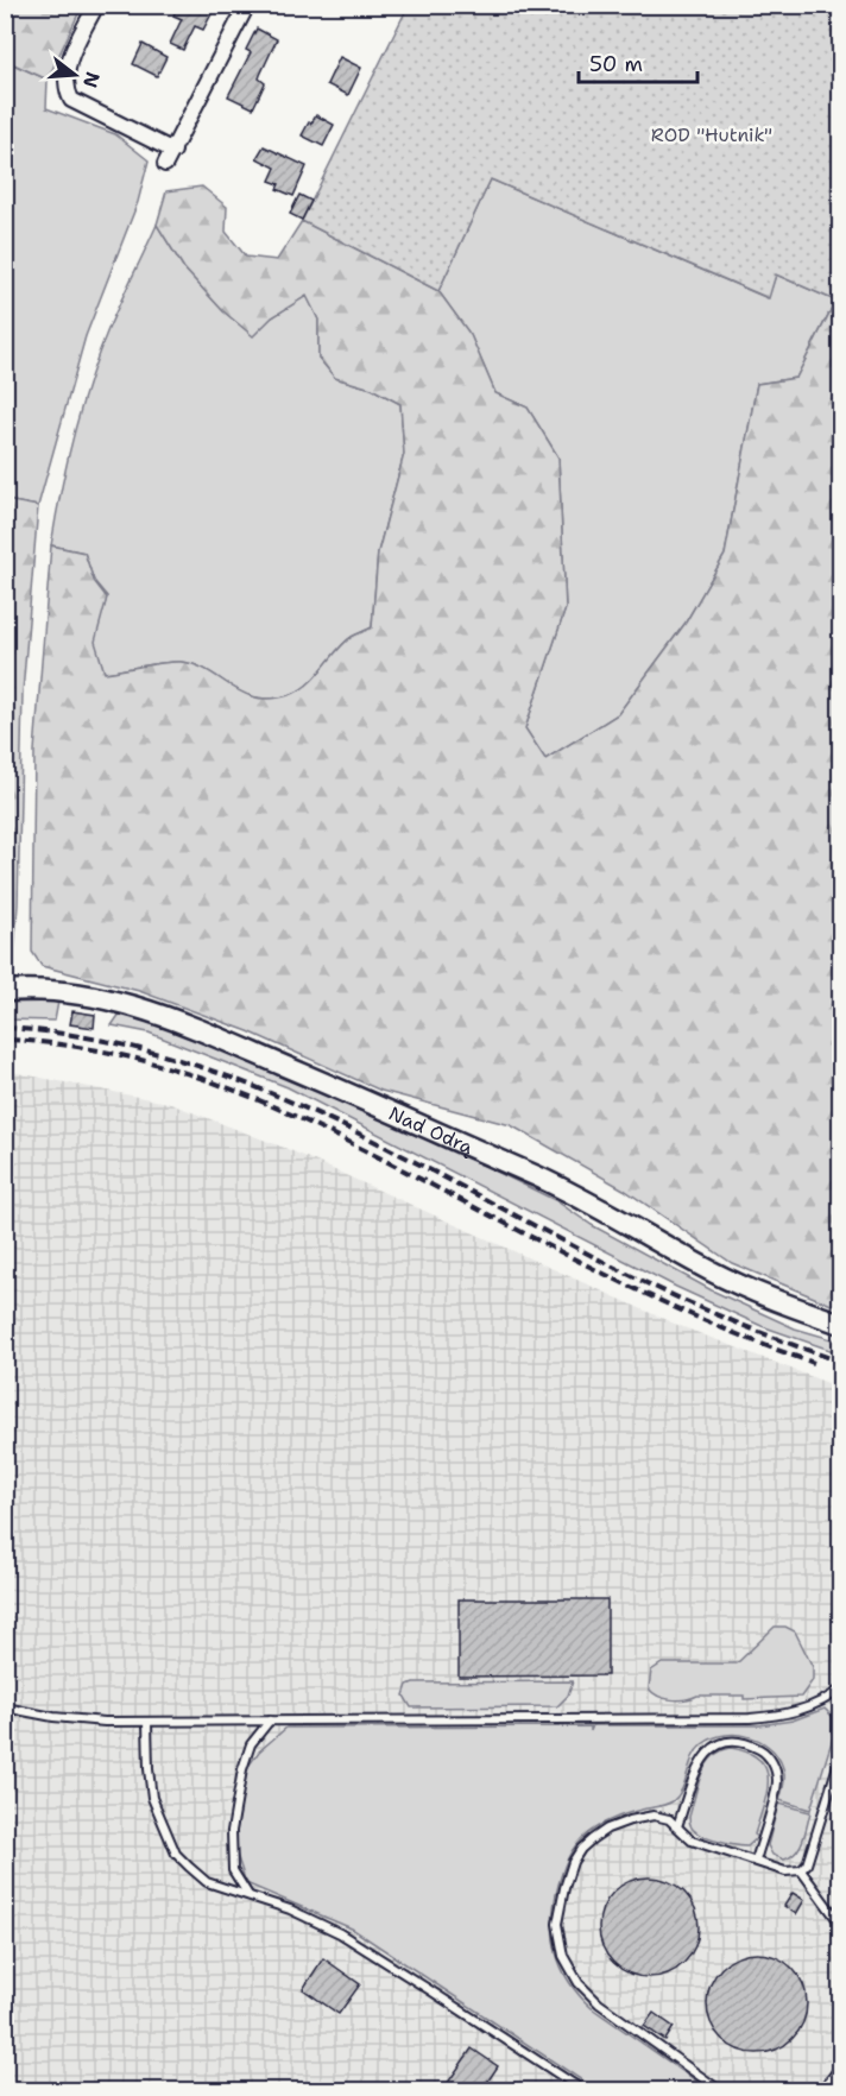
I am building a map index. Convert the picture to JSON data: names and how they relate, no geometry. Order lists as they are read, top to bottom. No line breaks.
{"streets":{"street":["Nad Odrą"]},"parks":["ROD \"Hutnik\""],"scale_bar":"50 m","north":"right"}
